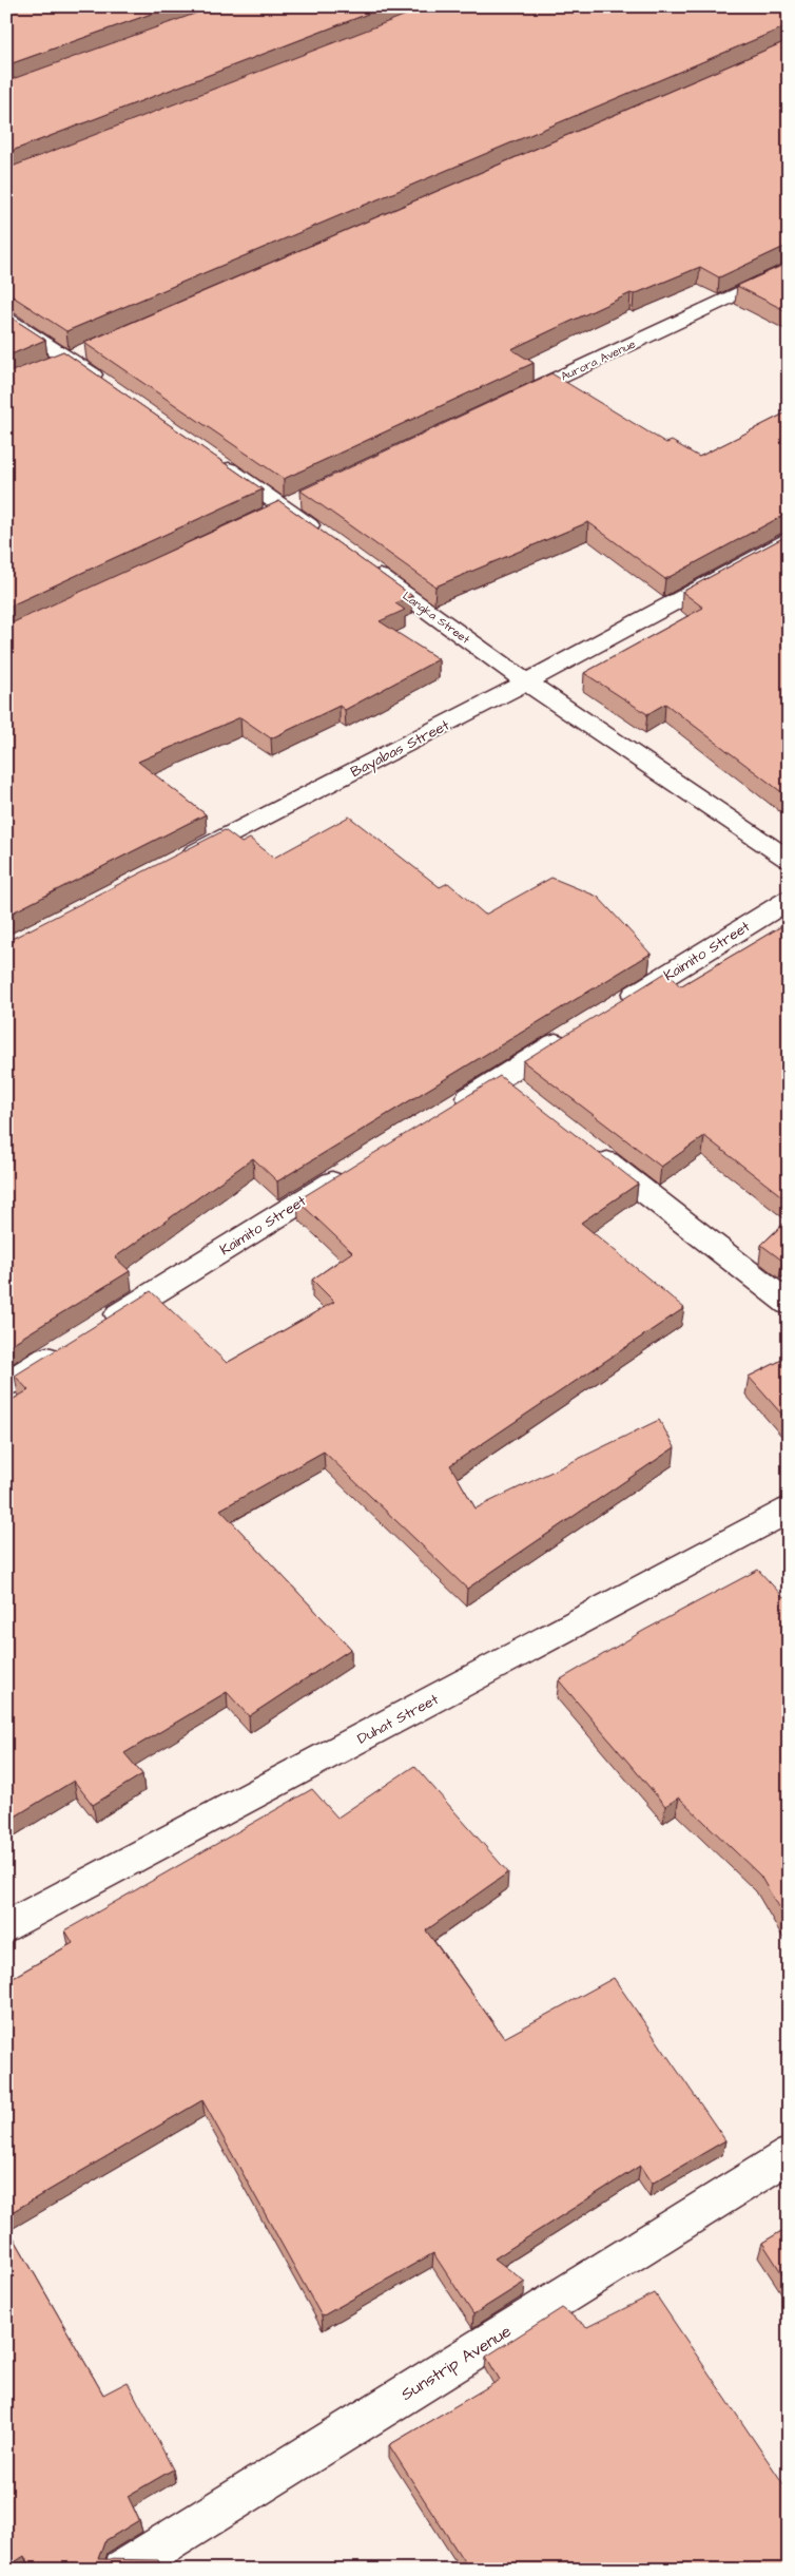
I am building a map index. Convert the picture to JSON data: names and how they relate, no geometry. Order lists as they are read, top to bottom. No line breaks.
{"streets":{"street":["Aurora Avenue","Langka Street","Bayabas Street","Kaimito Street","Duhat Street","Sunstrip Avenue"]},"crossings":[["Langka Street","Bayabas Street"]]}
